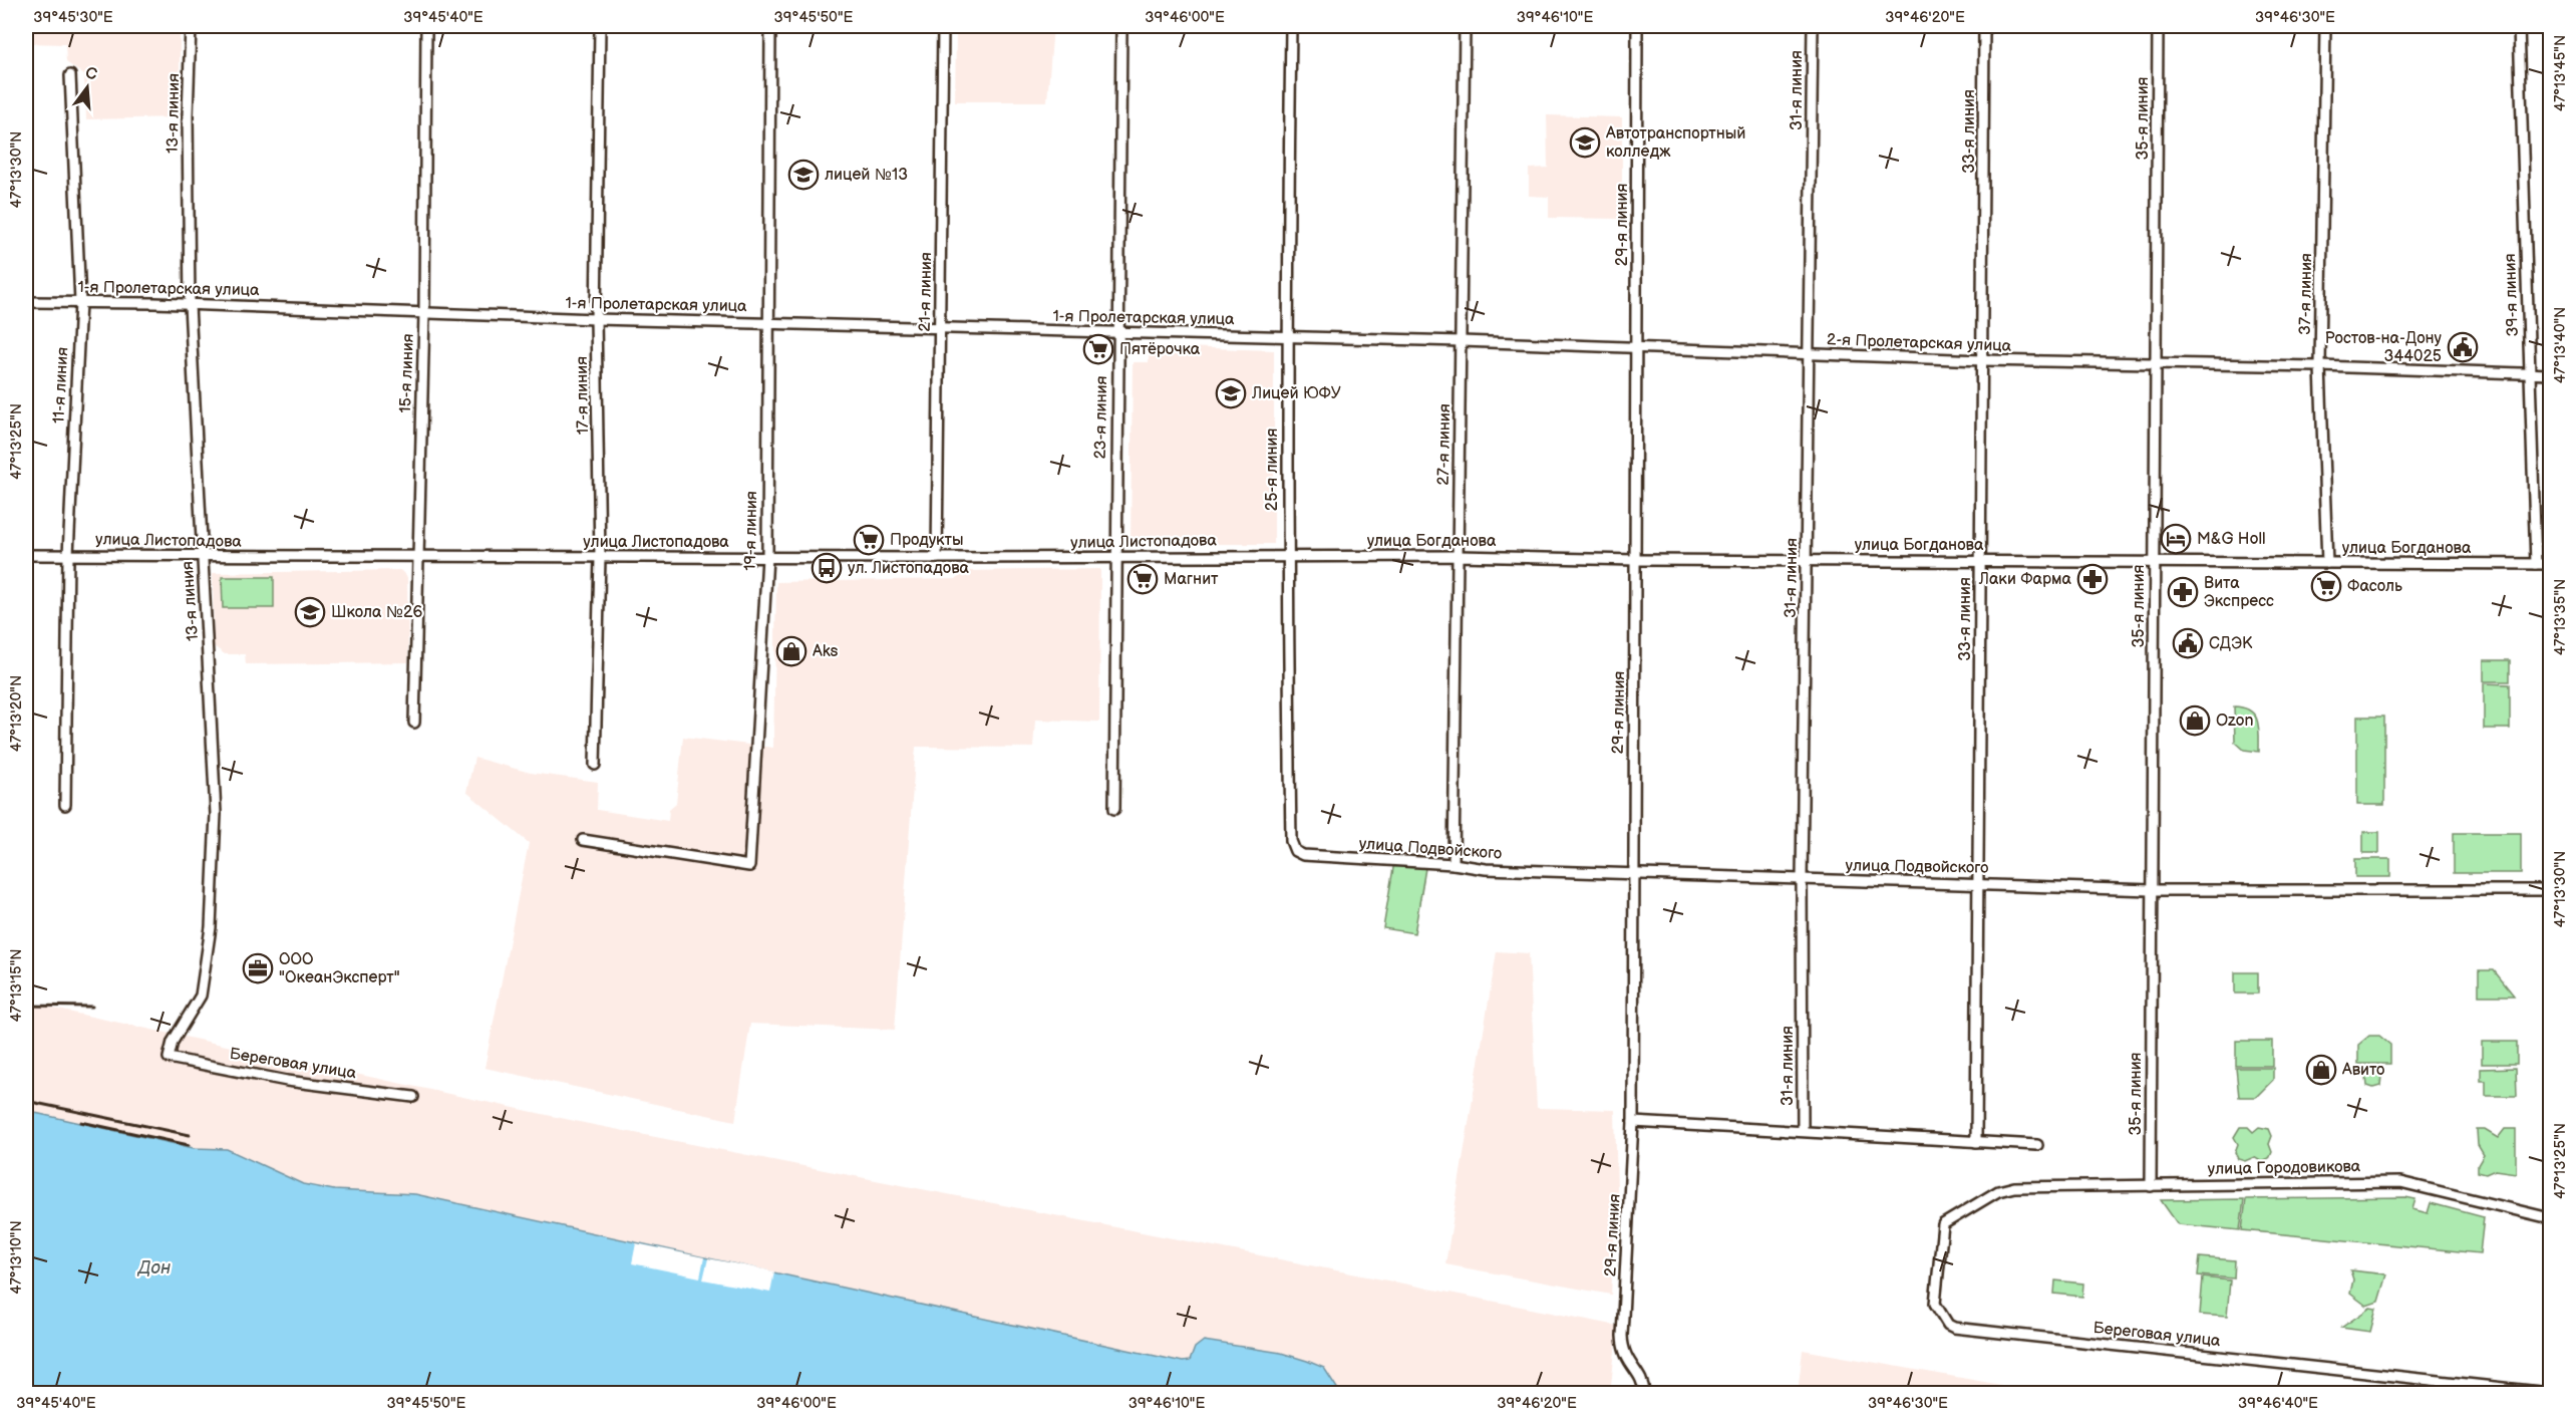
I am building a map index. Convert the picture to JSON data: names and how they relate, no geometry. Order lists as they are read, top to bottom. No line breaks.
{"streets":{"street":["31-я линия","13-я линия","35-я линия","33-я линия","29-я линия","1-я Пролетарская улица","21-я линия","37-я линия","39-я линия","2-я Пролетарская улица","15-я линия","11-я линия","17-я линия","23-я линия","27-я линия","25-я линия","19-я линия","улица Листопадова","улица Богданова","улица Подвойского","Береговая улица","улица Городовикова"]},"crossings":[["31-я линия","2-я Пролетарская улица"],["31-я линия","улица Богданова"],["31-я линия","улица Подвойского"],["13-я линия","1-я Пролетарская улица"],["13-я линия","улица Листопадова"],["13-я линия","Береговая улица"],["35-я линия","2-я Пролетарская улица"],["35-я линия","улица Богданова"],["35-я линия","улица Подвойского"],["35-я линия","улица Городовикова"],["33-я линия","2-я Пролетарская улица"],["33-я линия","улица Богданова"],["33-я линия","улица Подвойского"],["29-я линия","2-я Пролетарская улица"],["29-я линия","улица Богданова"],["29-я линия","улица Подвойского"],["1-я Пролетарская улица","21-я линия"],["1-я Пролетарская улица","2-я Пролетарская улица"],["1-я Пролетарская улица","15-я линия"],["1-я Пролетарская улица","11-я линия"],["1-я Пролетарская улица","17-я линия"],["1-я Пролетарская улица","23-я линия"],["1-я Пролетарская улица","25-я линия"],["1-я Пролетарская улица","19-я линия"],["21-я линия","улица Листопадова"],["37-я линия","2-я Пролетарская улица"],["37-я линия","улица Богданова"],["39-я линия","2-я Пролетарская улица"],["39-я линия","улица Богданова"],["2-я Пролетарская улица","27-я линия"],["2-я Пролетарская улица","25-я линия"],["15-я линия","улица Листопадова"],["11-я линия","улица Листопадова"],["17-я линия","улица Листопадова"],["23-я линия","улица Листопадова"],["27-я линия","улица Богданова"],["27-я линия","улица Подвойского"],["25-я линия","улица Листопадова"],["25-я линия","улица Богданова"],["25-я линия","улица Подвойского"],["19-я линия","улица Листопадова"],["улица Листопадова","улица Богданова"],["Береговая улица","улица Городовикова"]],"water":["Дон"],"places":{"school or university":["Автотранспортный колледж","лицей №13","Лицей ЮФУ","Школа №26"],"public building":["Ростов-на-Дону 344025","СДЭК"],"supermarket":["Пятёрочка","Продукты","Магнит","Фасоль"],"hotel":["M&G Holl"],"bus stop":["ул. Листопадова"],"pharmacy":["Лаки Фарма","Вита Экспресс"],"shop":["Aks","Ozon","Авито"],"office":["ООО \"ОкеанЭксперт\""]},"north":"top","coordinates":["39°45'30\"E","39°45'40\"E","39°45'50\"E","39°46'00\"E","39°46'10\"E","39°46'20\"E","39°46'30\"E","47°13'45\"N","47°13'30\"N","47°13'40\"N","47°13'25\"N","47°13'35\"N","47°13'20\"N","47°13'15\"N","47°13'10\"N","39°46'40\"E"]}
